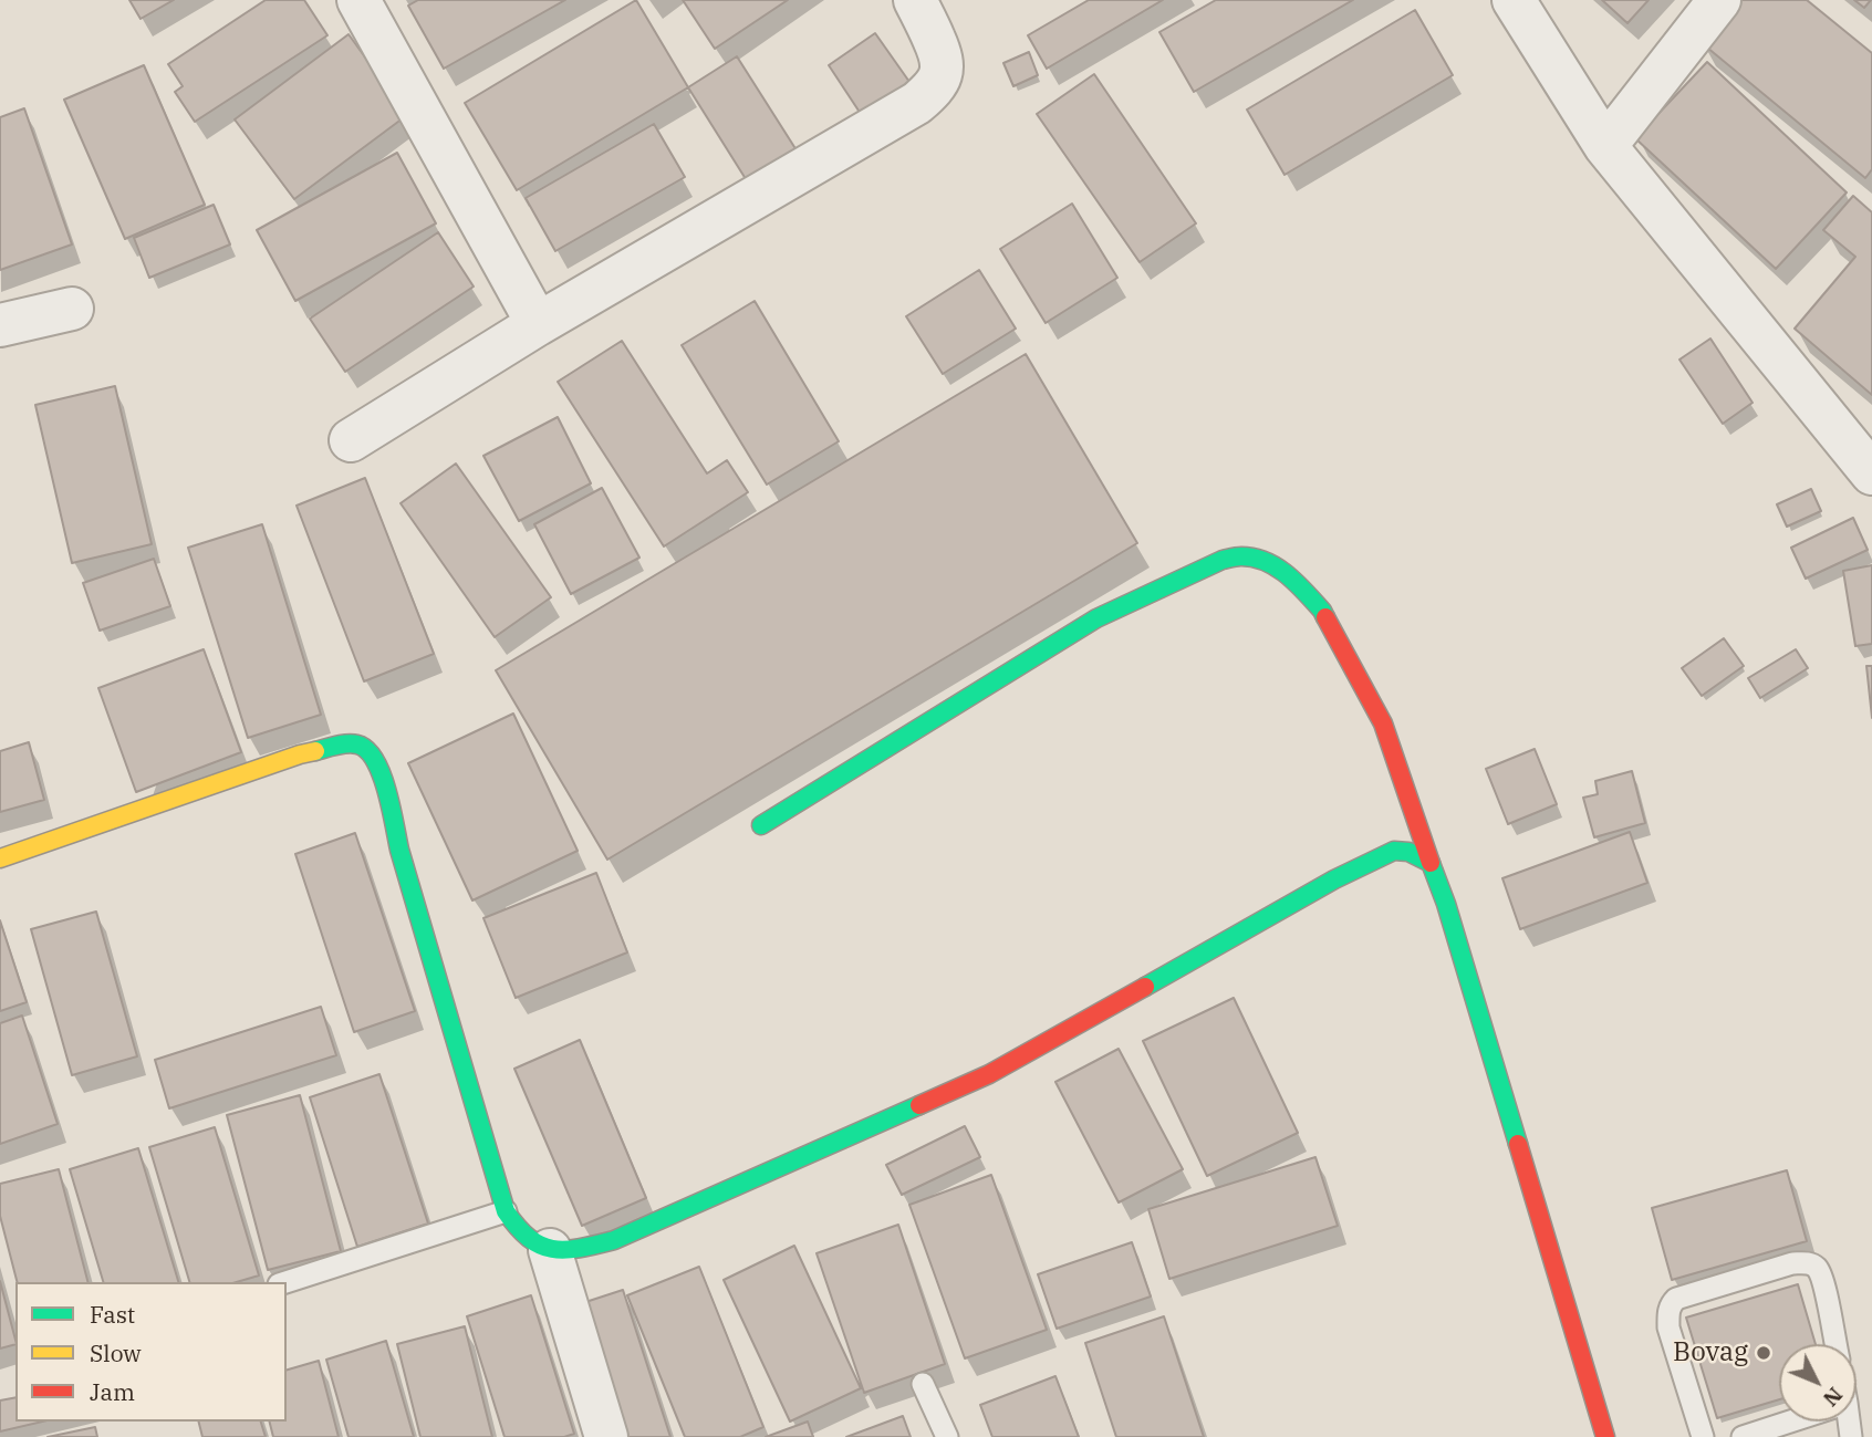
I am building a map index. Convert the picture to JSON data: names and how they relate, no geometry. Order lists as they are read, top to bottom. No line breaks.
{"places":["Bovag"],"legend":["Fast","Slow","Jam"],"north":"bottom right"}
